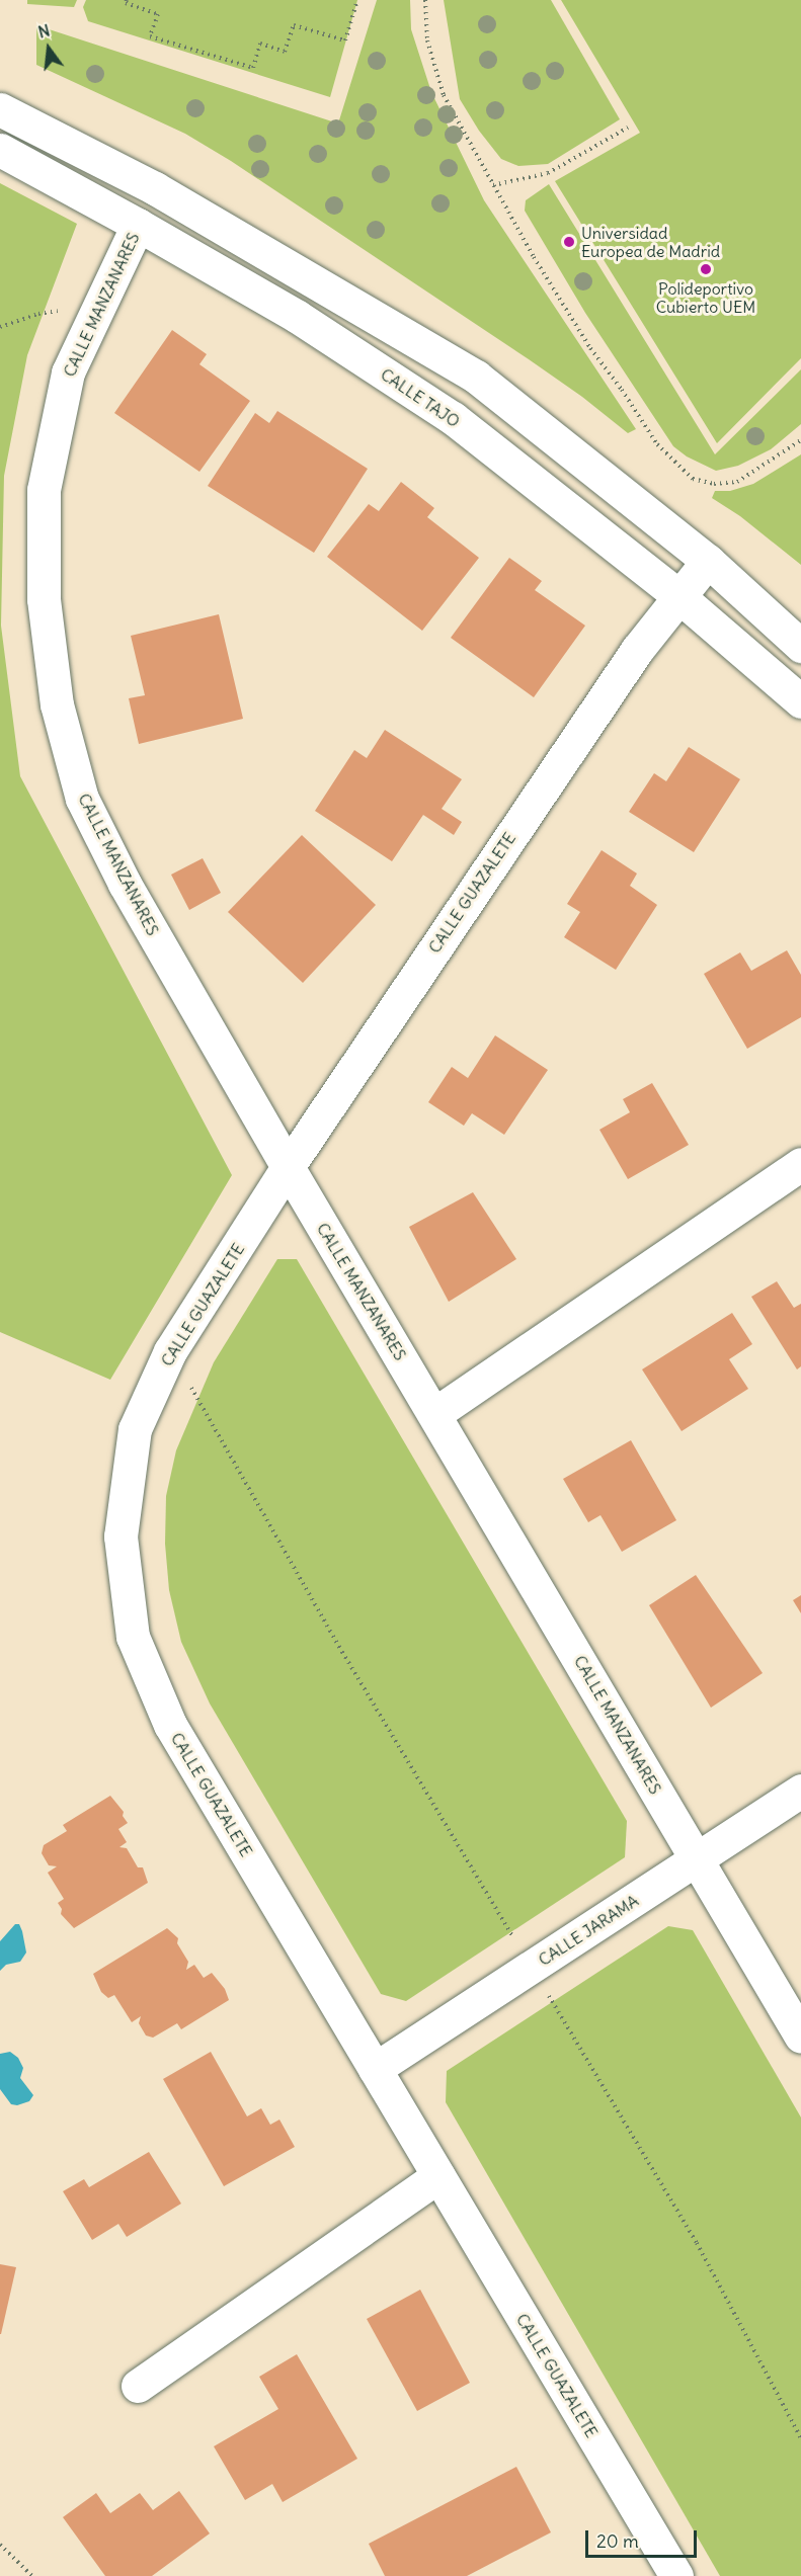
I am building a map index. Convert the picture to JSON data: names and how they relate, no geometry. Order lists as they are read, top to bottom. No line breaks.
{"streets":{"street":["CALLE MANZANARES","CALLE TAJO","CALLE GUAZALETE","CALLE JARAMA"]},"crossings":[["CALLE MANZANARES","CALLE TAJO"],["CALLE MANZANARES","CALLE GUAZALETE"],["CALLE MANZANARES","CALLE JARAMA"],["CALLE TAJO","CALLE GUAZALETE"],["CALLE GUAZALETE","CALLE JARAMA"]],"places":["Universidad Europea de Madrid","Polideportivo Cubierto UEM"],"scale_bar":"20 m","north":"top"}
